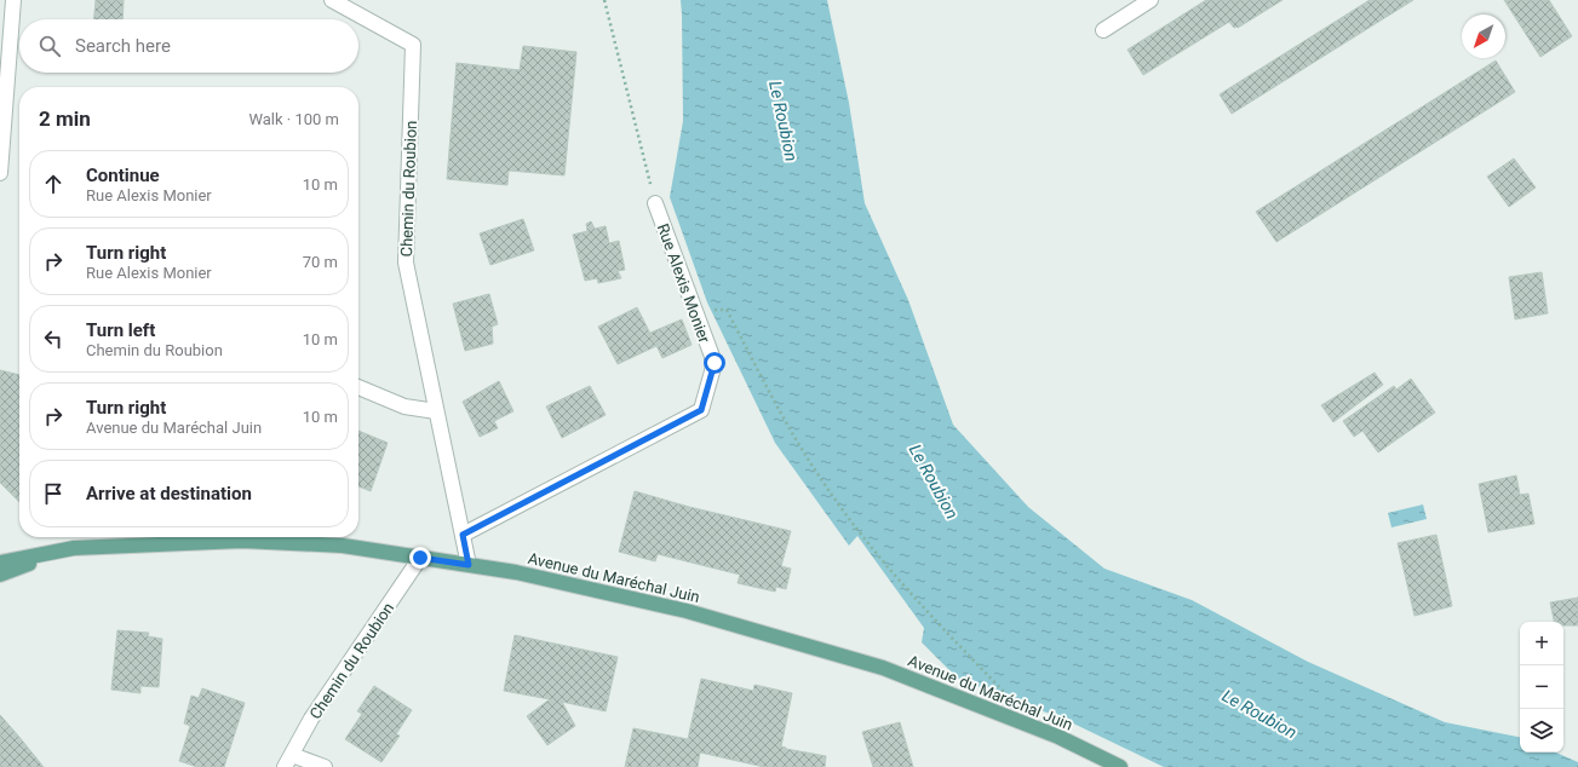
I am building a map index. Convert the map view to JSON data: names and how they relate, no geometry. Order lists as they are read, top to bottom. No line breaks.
{"streets":{"main road":["Avenue du Maréchal Juin"],"street":["Chemin du Roubion","Rue Alexis Monier"]},"crossings":[["Chemin du Roubion","Rue Alexis Monier"],["Chemin du Roubion","Avenue du Maréchal Juin"]],"water":["Le Roubion"],"north":"bottom left","page":{"search":"Search here","heading":["2 min","Walk · 100 m"],"list":[["Continue","Rue Alexis Monier","10 m"],["Turn right","Rue Alexis Monier","70 m"],["Turn left","Chemin du Roubion","10 m"],["Turn right","Avenue du Maréchal Juin","10 m"],"Arrive at destination"],"map_buttons":["+","−"]}}
